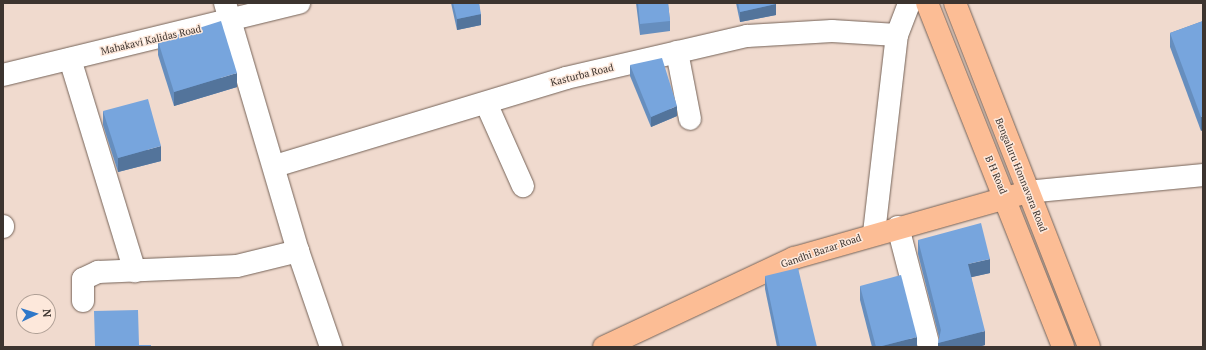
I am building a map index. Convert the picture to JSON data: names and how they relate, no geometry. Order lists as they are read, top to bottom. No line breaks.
{"streets":{"main road":["B H Road","Bengaluru Honnavara Road","Gandhi Bazar Road"],"street":["Mahakavi Kalidas Road","Kasturba Road"]},"crossings":[["B H Road","Gandhi Bazar Road"],["Bengaluru Honnavara Road","Gandhi Bazar Road"]],"north":"right"}
